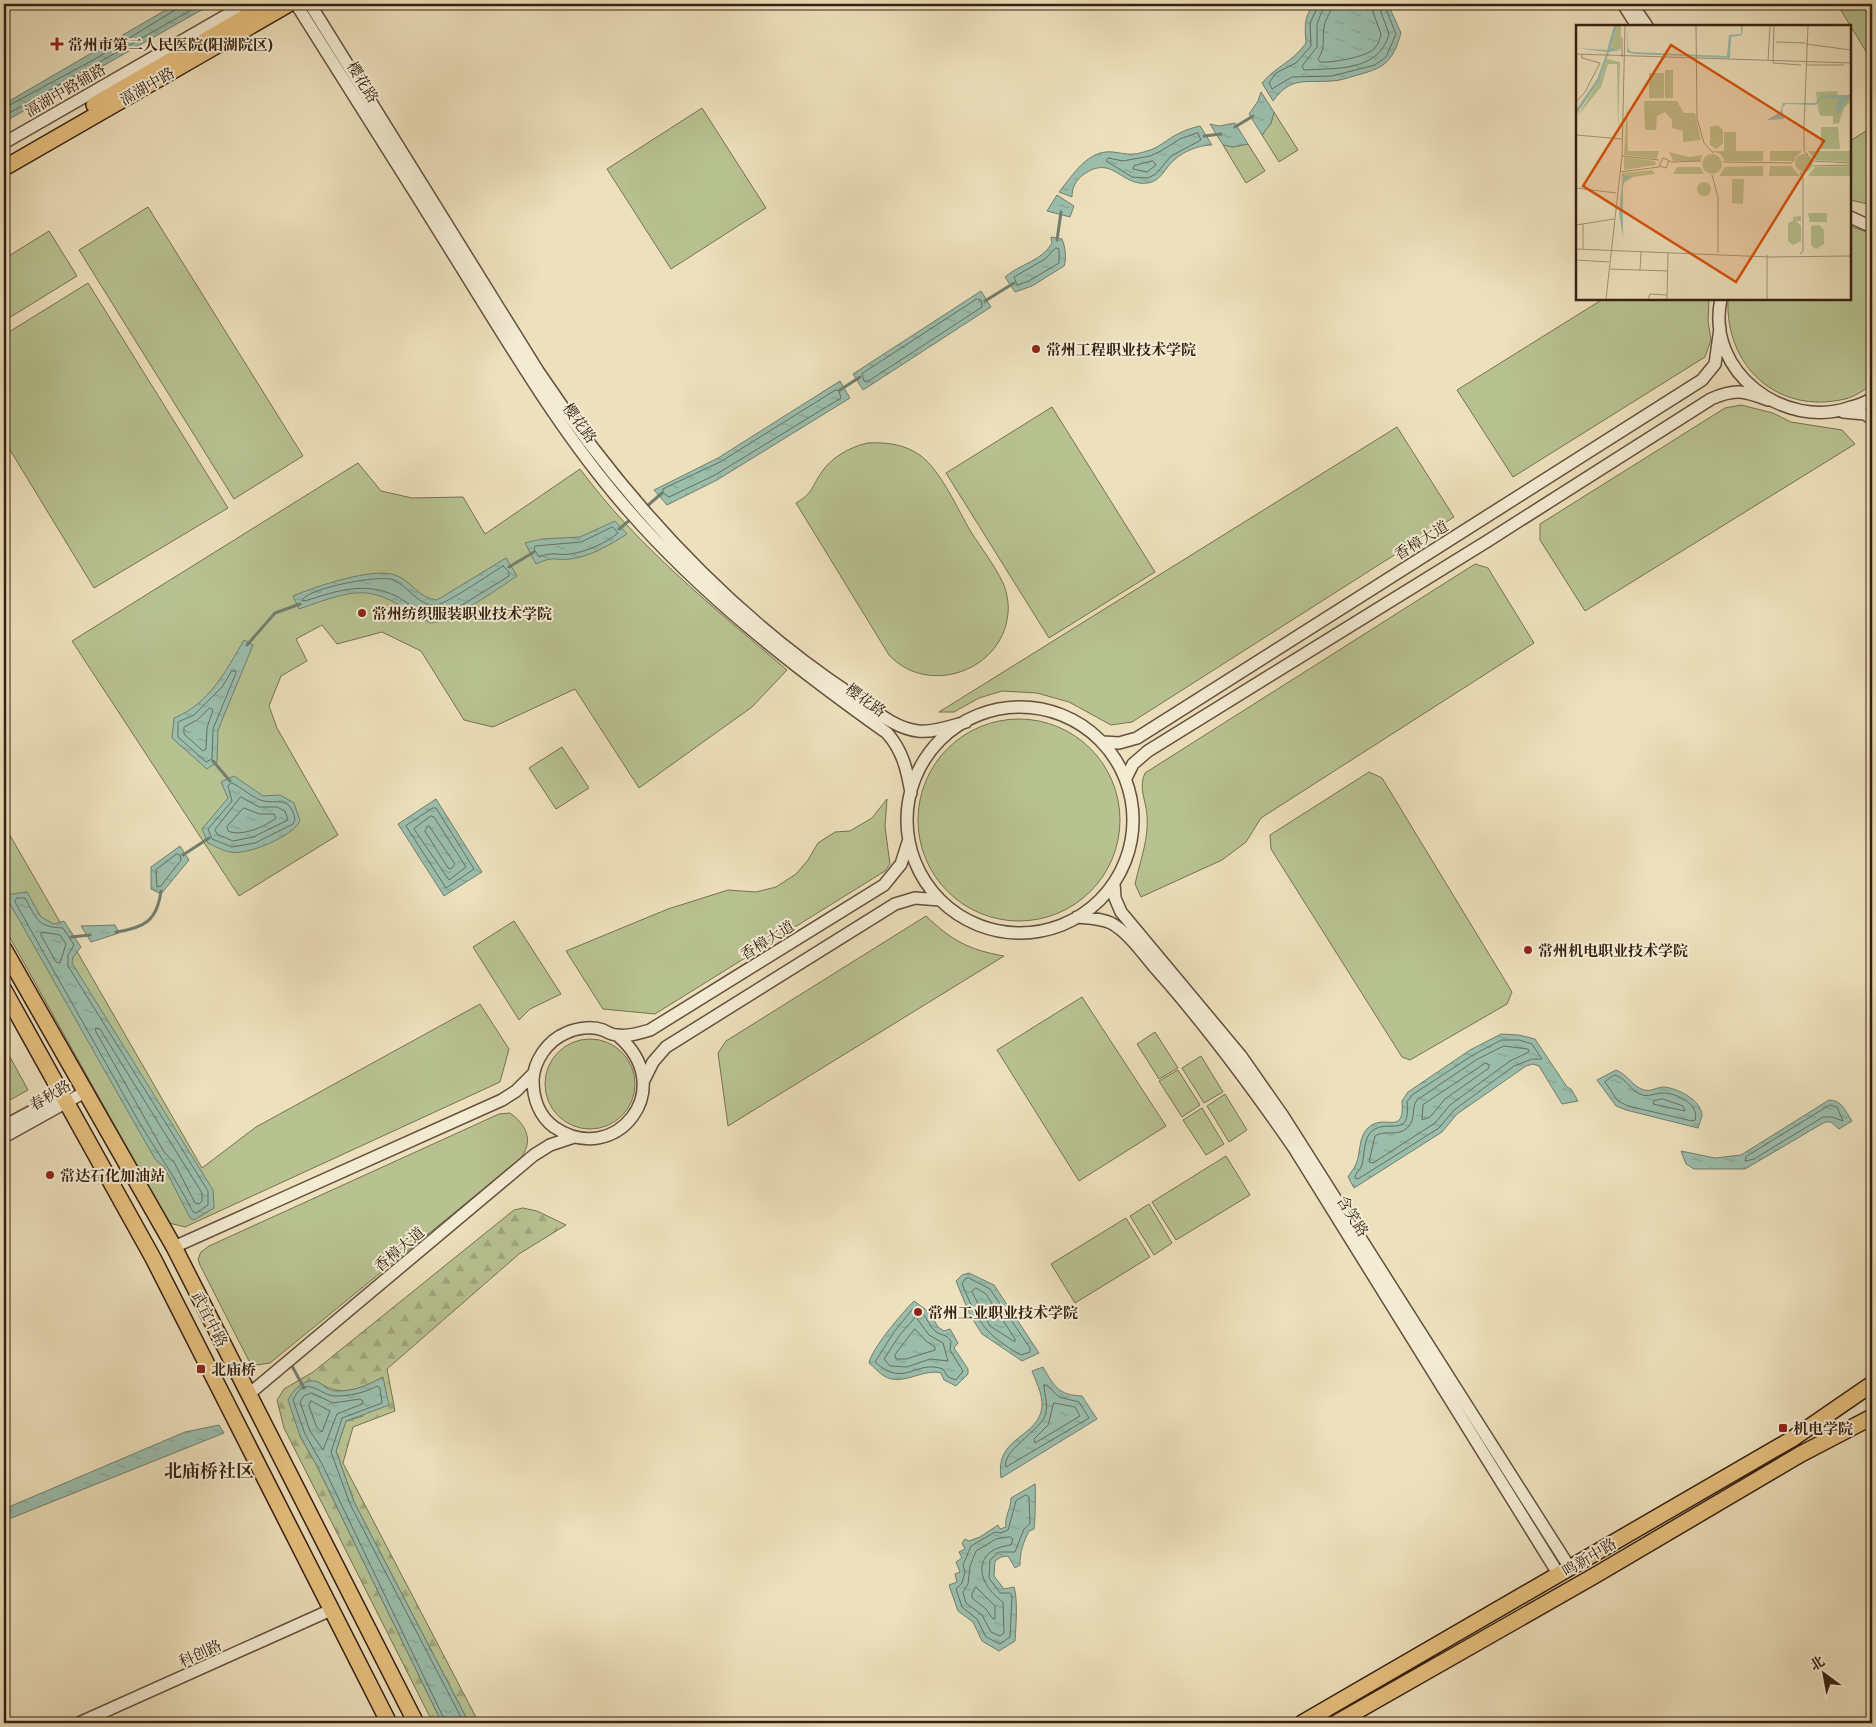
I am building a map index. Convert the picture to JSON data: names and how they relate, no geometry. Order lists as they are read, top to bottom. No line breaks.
{"streets":{"main road":["滆湖中路","武宜中路","鸣新中路"],"street":["樱花路","滆湖中路辅路","香樟大道","春秋路","含笑路","科创路"]},"crossings":[["香樟大道","武宜中路"],["春秋路","武宜中路"],["含笑路","鸣新中路"],["武宜中路","科创路"]],"districts":["北庙桥社区"],"places":{"health":["常州市第二人民医院(阳湖院区)"],"other":["常州工程职业技术学院","常州纺织服装职业技术学院","常州机电职业技术学院","常达石化加油站","常州工业职业技术学院"],"transit":["北庙桥","机电学院"]},"north":"top left"}
